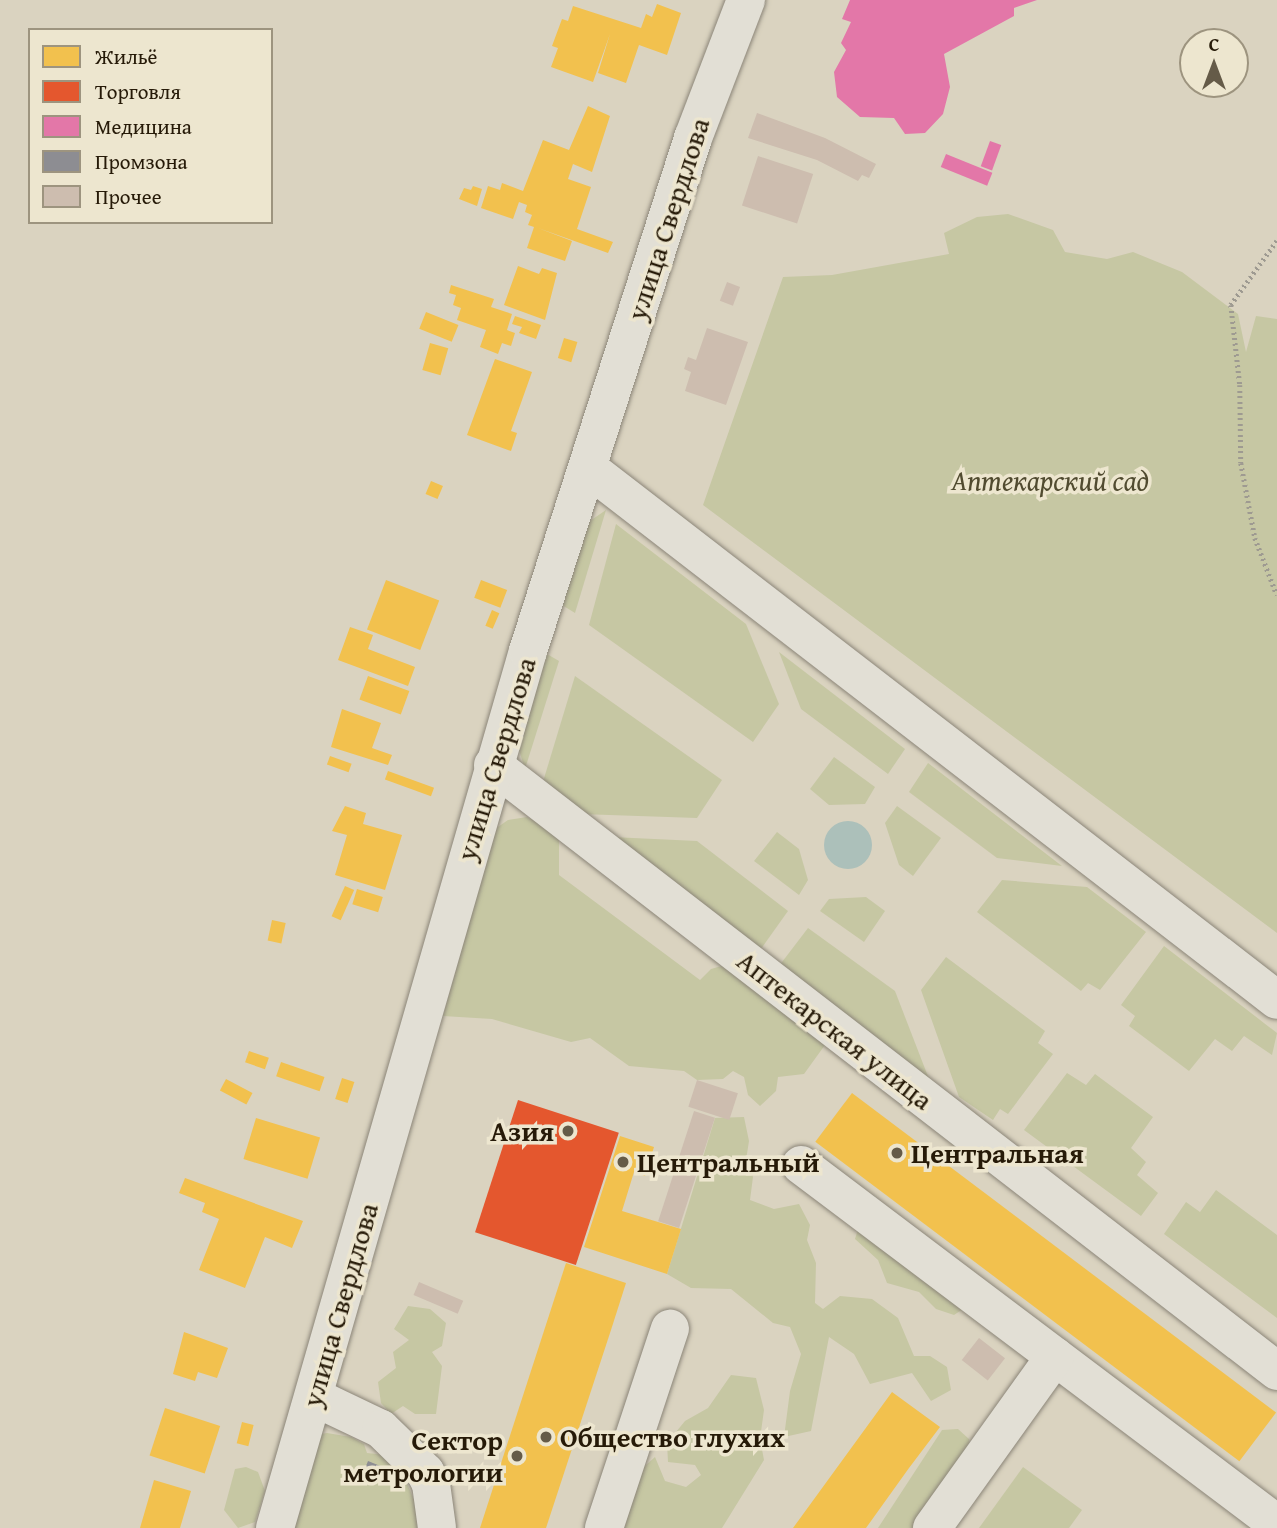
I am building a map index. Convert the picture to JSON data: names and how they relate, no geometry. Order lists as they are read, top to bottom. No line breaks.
{"streets":{"street":["улица Свердлова","Аптекарская улица"]},"crossings":[["улица Свердлова","Аптекарская улица"]],"parks":["Аптекарский сад"],"places":["Азия","Центральная","Центральный","Общество глухих","Сектор метрологии"],"legend":["Жильё","Торговля","Медицина","Промзона","Прочее"],"north":"top"}
